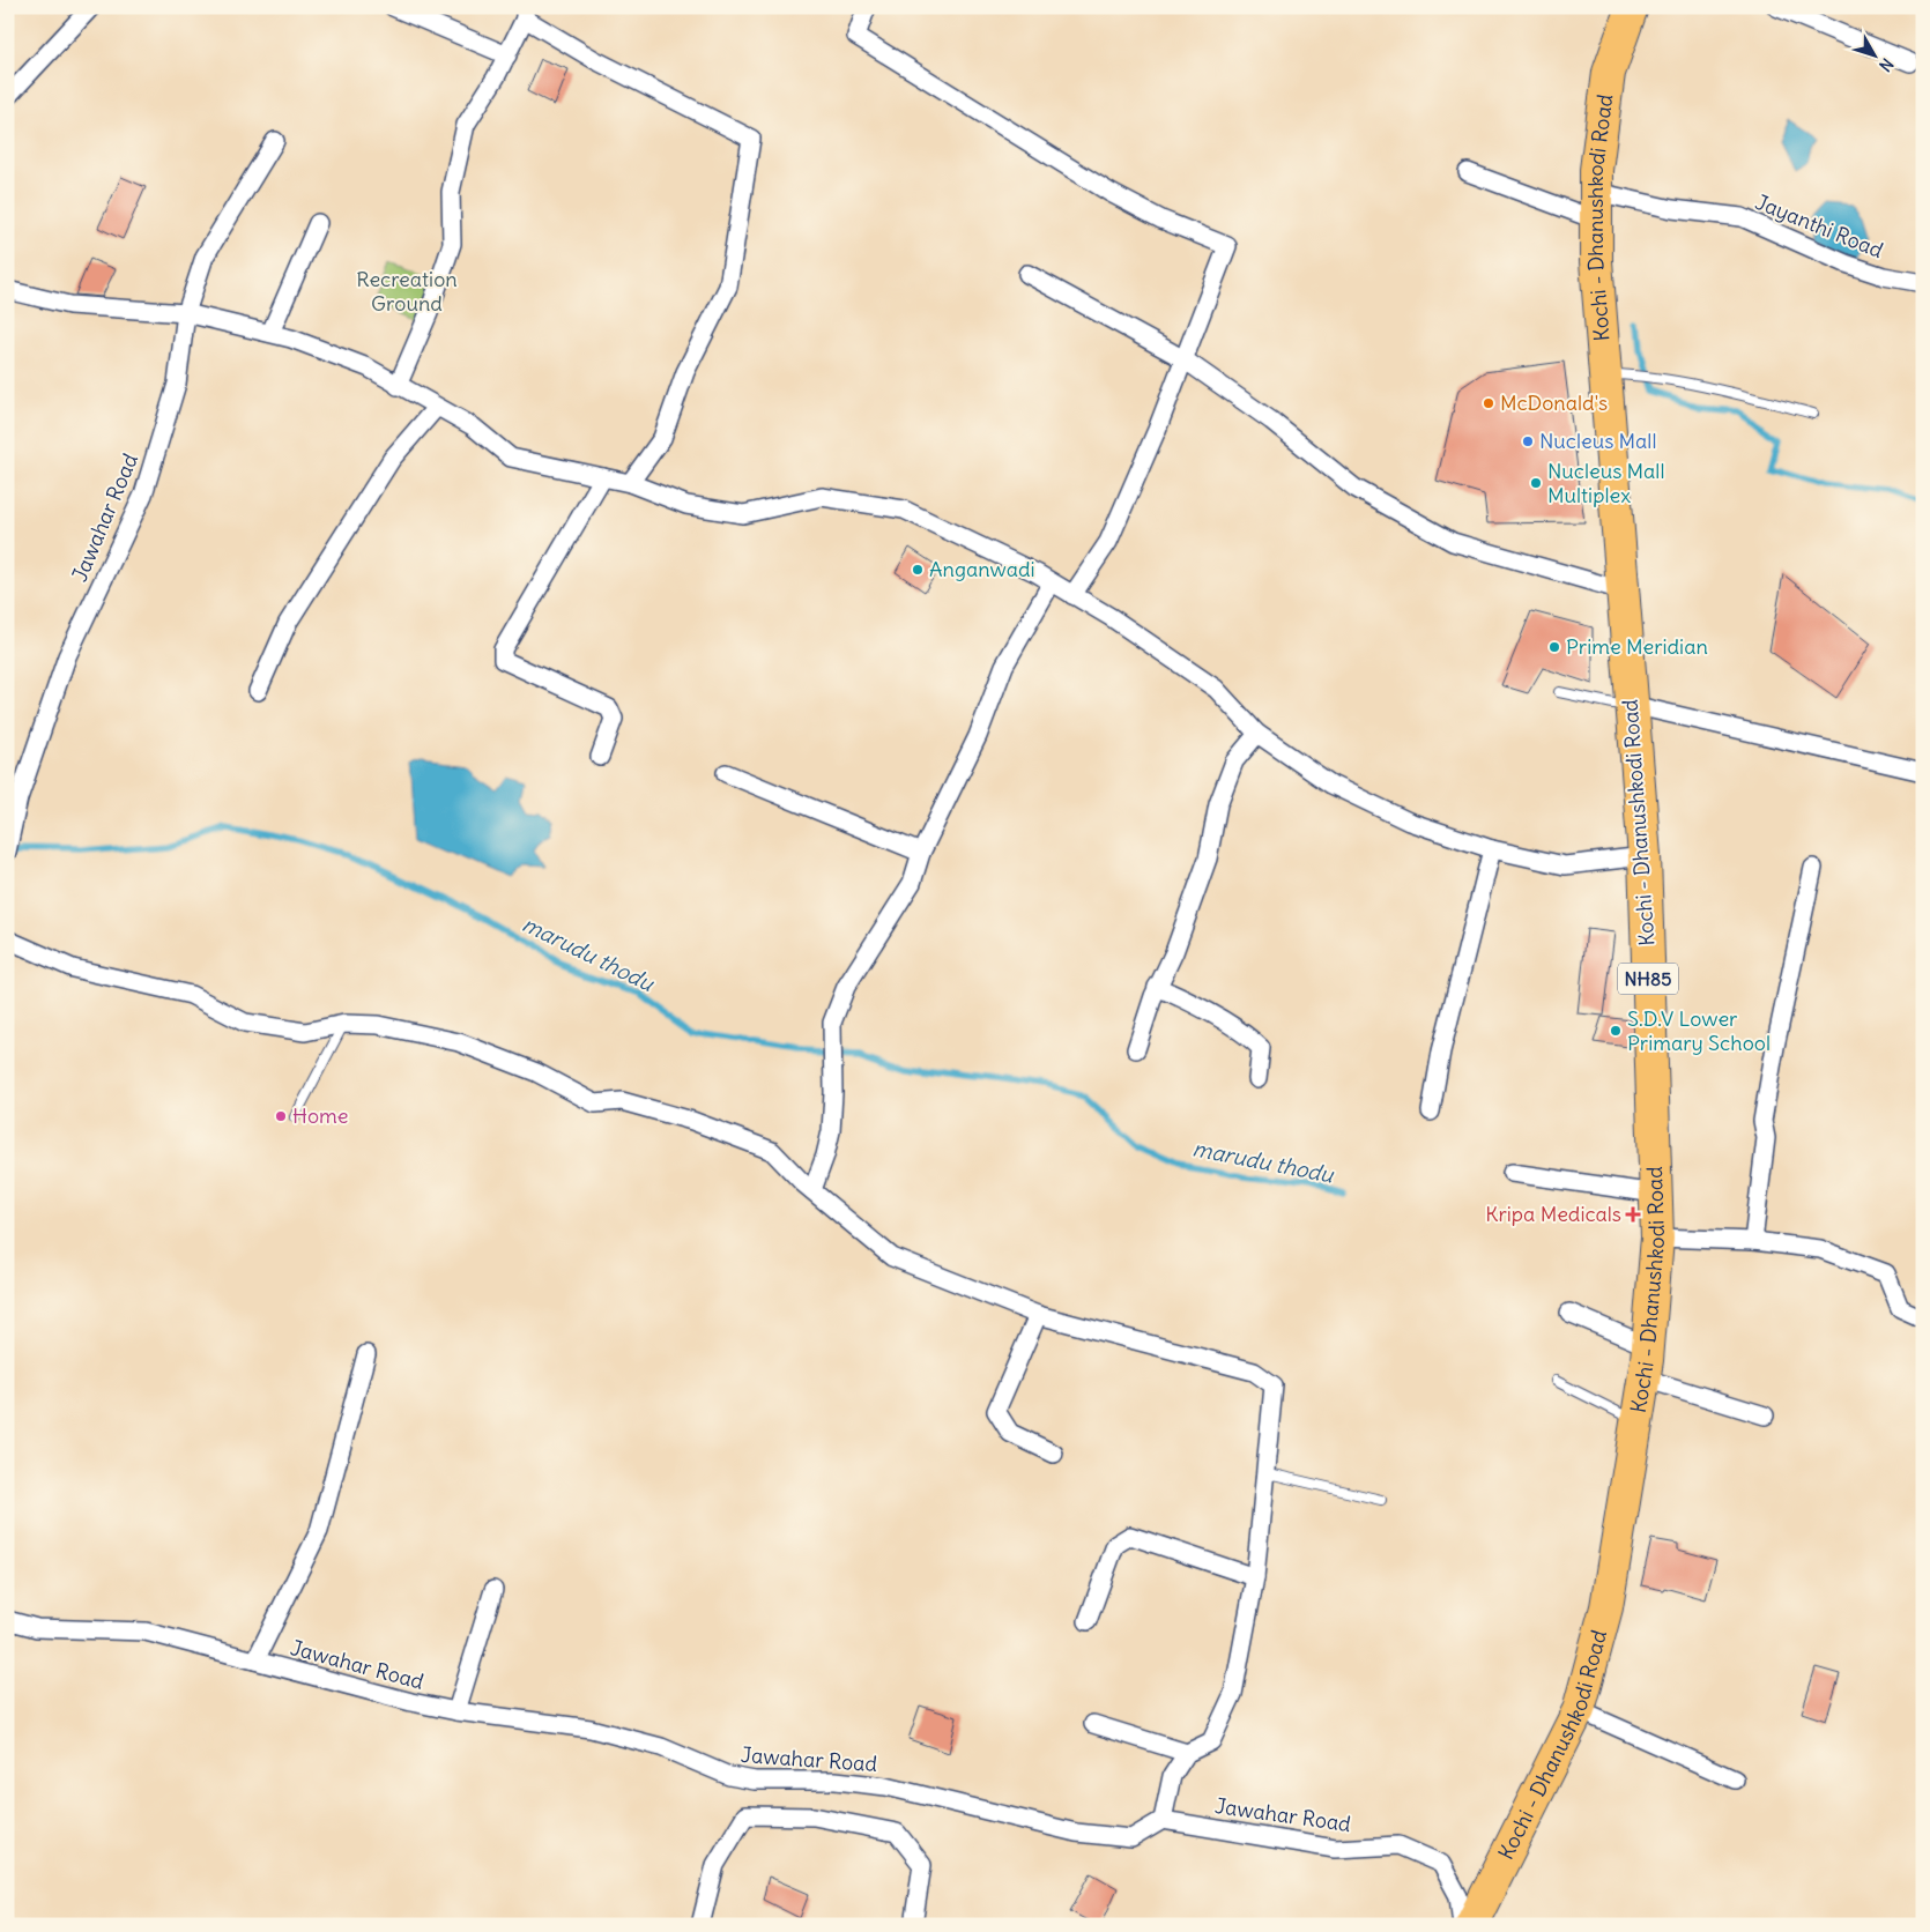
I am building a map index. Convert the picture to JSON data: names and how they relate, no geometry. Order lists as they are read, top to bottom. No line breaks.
{"streets":{"highway":["Kochi - Dhanushkodi Road","NH85"],"street":["Jayanthi Road","Jawahar Road"]},"crossings":[["Kochi - Dhanushkodi Road","Jayanthi Road"]],"water":["marudu thodu"],"parks":["Recreation Ground"],"places":{"other":["McDonald's","Nucleus Mall","Nucleus Mall Multiplex","Anganwadi","Prime Meridian","S.D.V Lower Primary School","Home"],"health":["Kripa Medicals"]},"north":"bottom right"}
